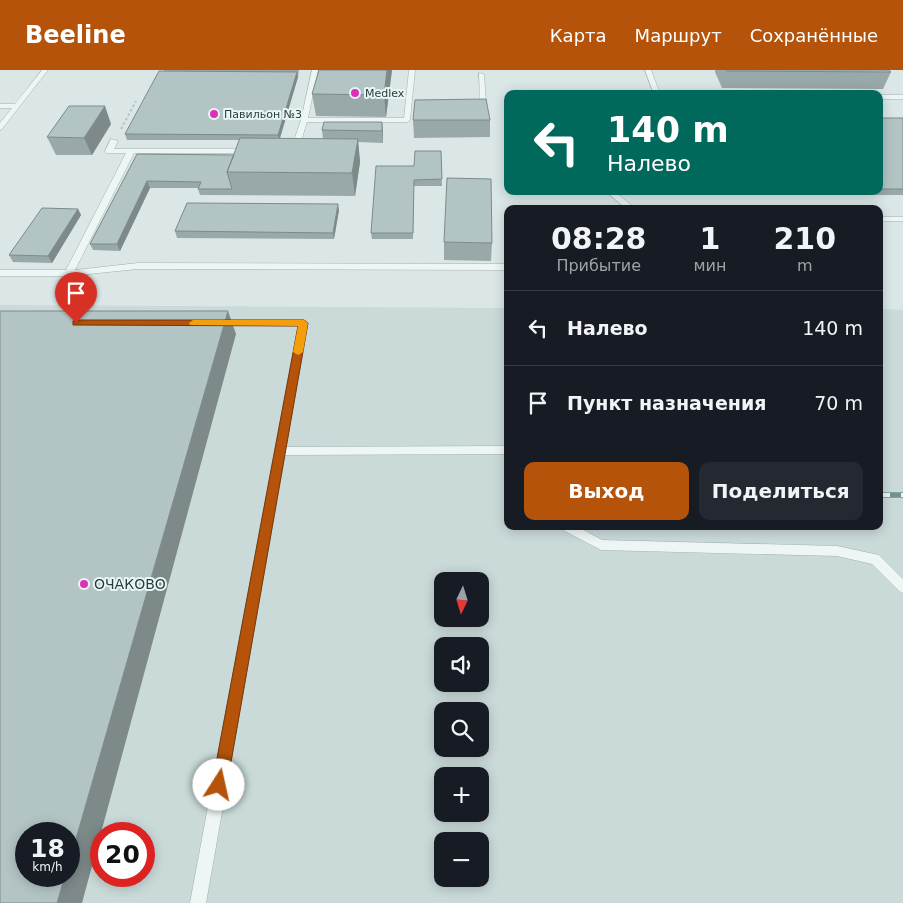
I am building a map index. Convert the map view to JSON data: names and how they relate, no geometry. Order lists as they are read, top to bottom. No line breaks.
{"places":["Medlex","Павильон №3","ОЧАКОВО"],"north":"bottom","page":{"header":"Beeline","nav":["Карта","Маршрут","Сохранённые"],"turn":["140 m","Налево"],"eta":["08:28","Прибытие","1","мин","210","m"],"list":[{"name":"Налево","value":"140 m"},{"name":"Пункт назначения","value":"70 m"}],"buttons":["Выход","Поделиться"],"map_buttons":["+","−"],"speed":"18 km/h","limit":"20"}}
